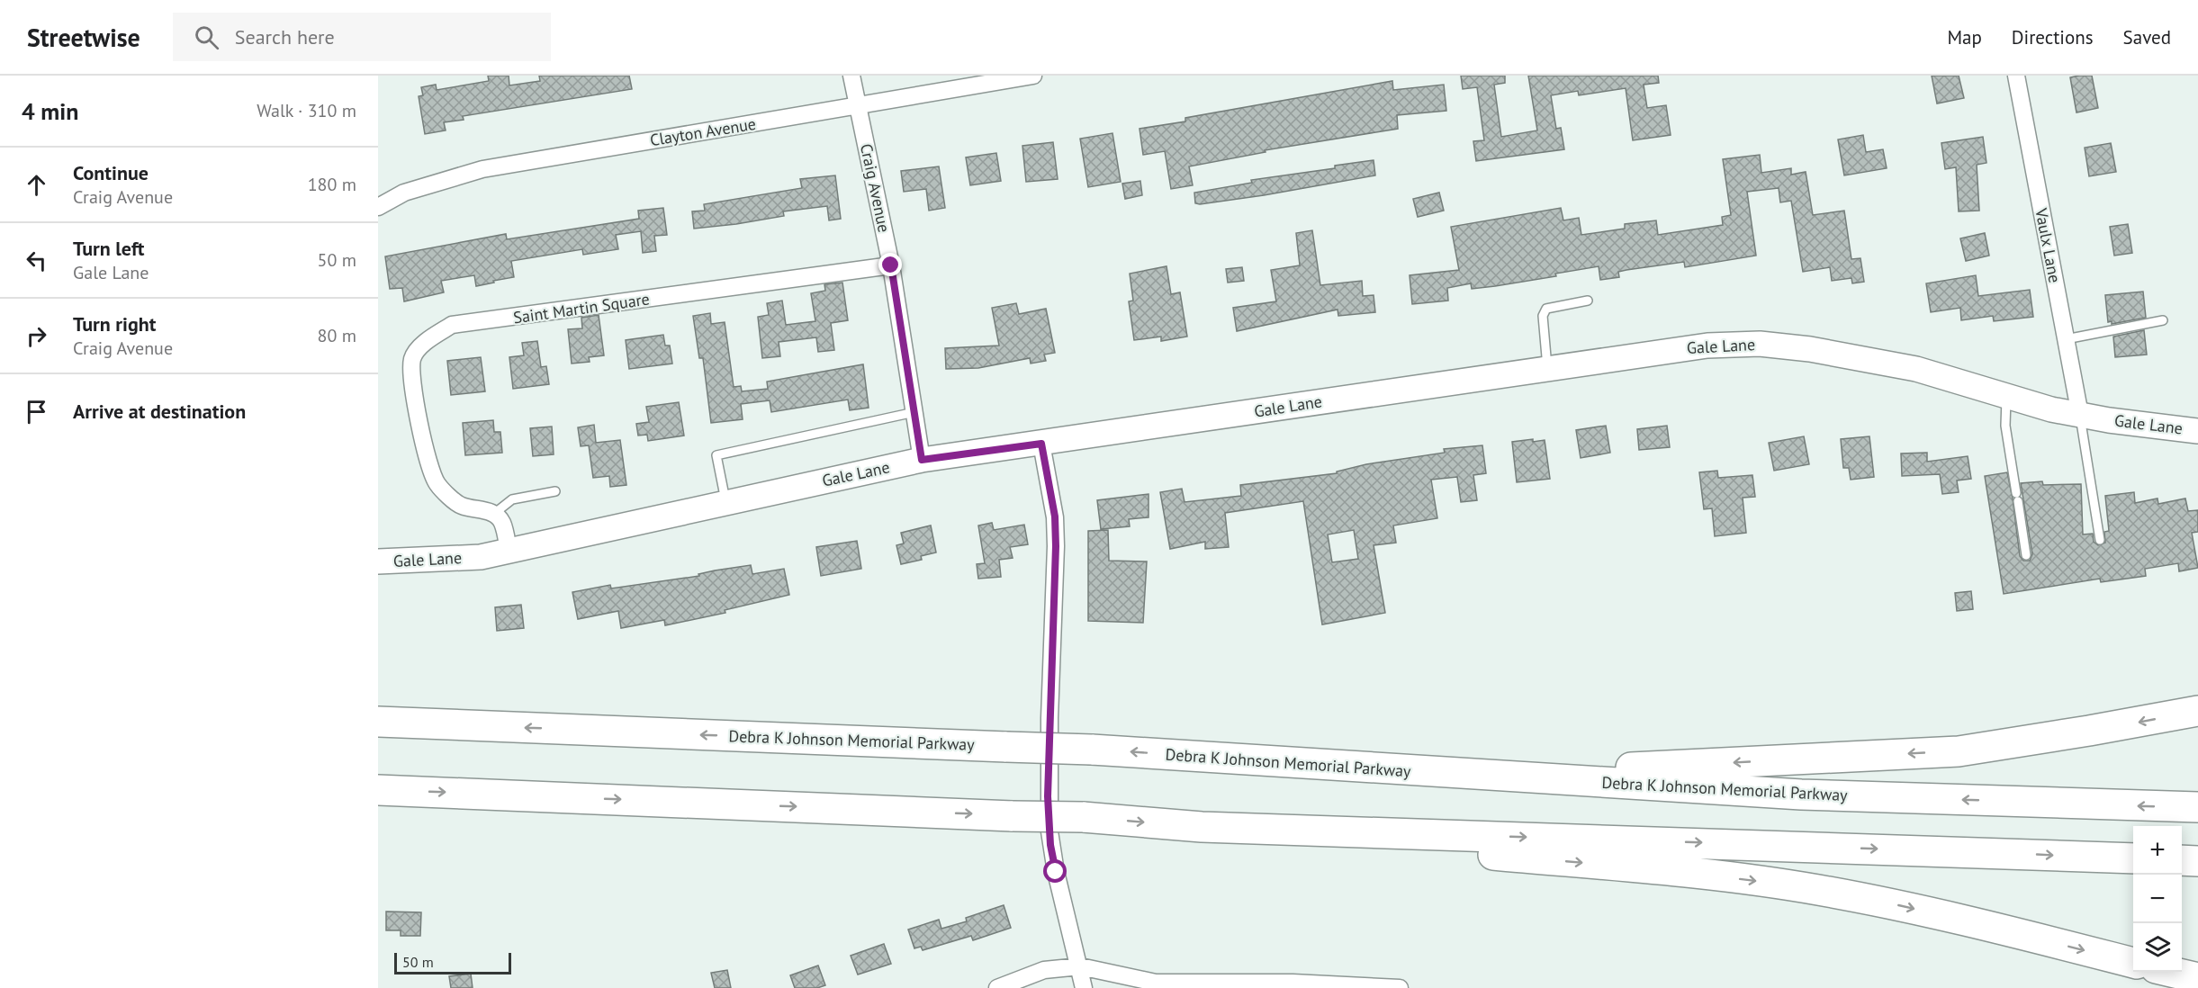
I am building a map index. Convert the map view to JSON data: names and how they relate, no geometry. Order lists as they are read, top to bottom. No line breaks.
{"streets":{"highway":["Debra K Johnson Memorial Parkway"],"street":["Clayton Avenue","Craig Avenue","Vaulx Lane","Saint Martin Square","Gale Lane"]},"crossings":[["Clayton Avenue","Craig Avenue"],["Craig Avenue","Saint Martin Square"],["Craig Avenue","Gale Lane"],["Vaulx Lane","Gale Lane"]],"scale_bar":"50 m","page":{"header":"Streetwise","search":"Search here","nav":["Map","Directions","Saved"],"heading":["4 min","Walk · 310 m"],"list":[["Continue","Craig Avenue","180 m"],["Turn left","Gale Lane","50 m"],["Turn right","Craig Avenue","80 m"],"Arrive at destination"],"map_buttons":["+","−"],"scale":"50 m"}}
